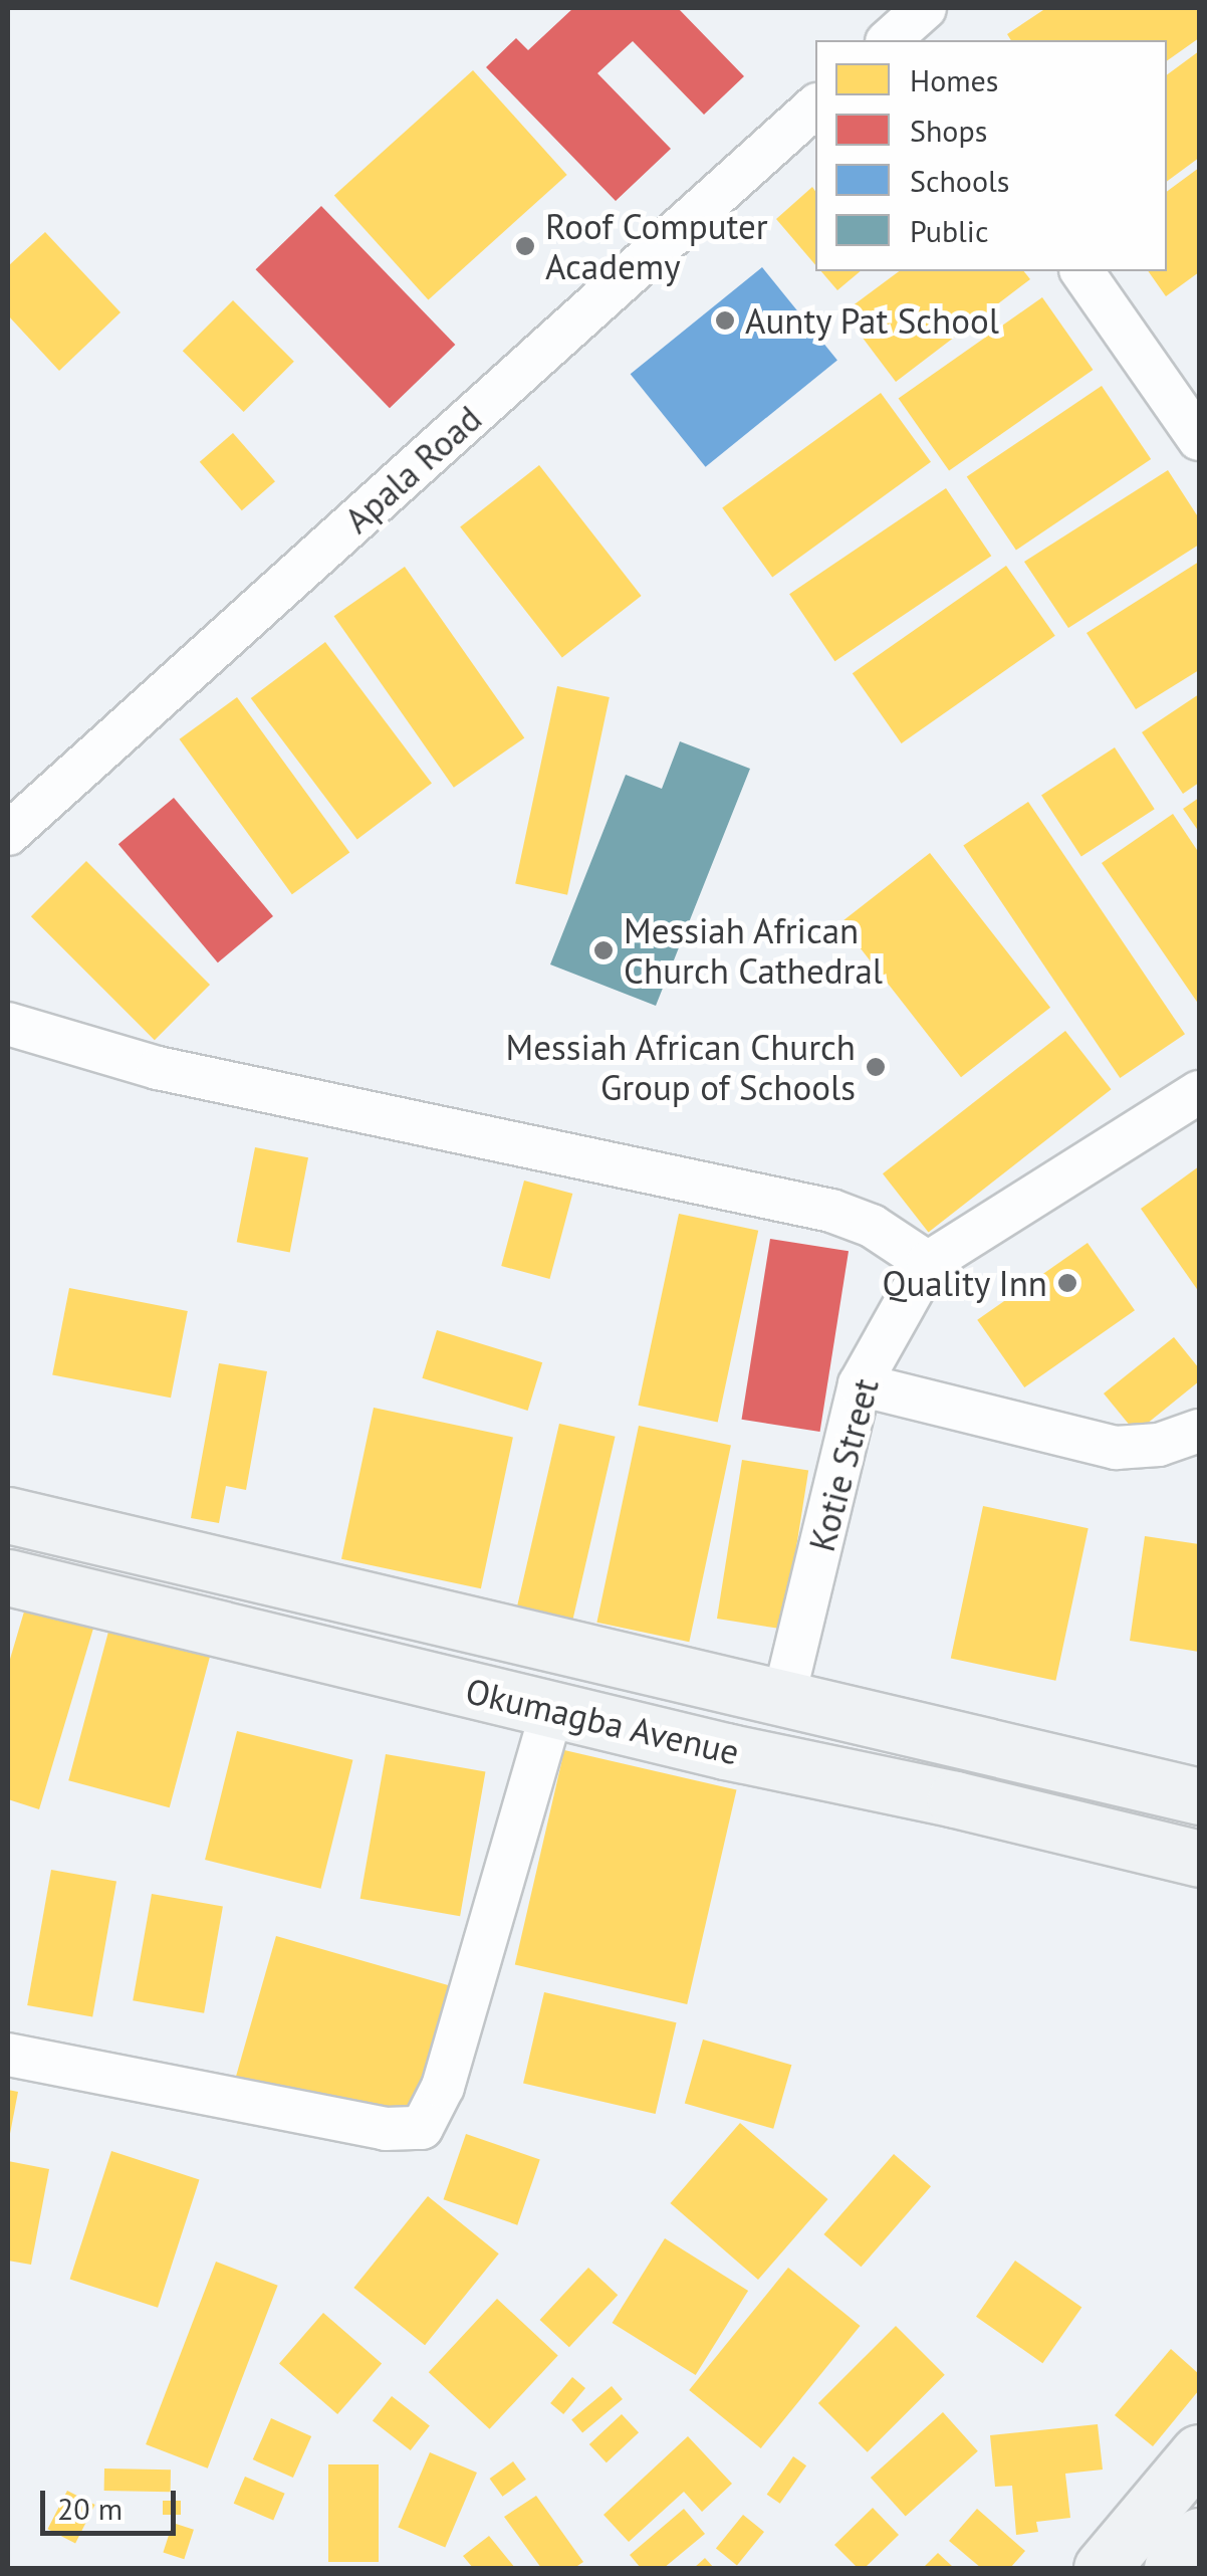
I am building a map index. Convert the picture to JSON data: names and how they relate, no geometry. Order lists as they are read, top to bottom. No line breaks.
{"streets":{"main road":["Okumagba Avenue"],"street":["Apala Road","Kotie Street"]},"crossings":[["Kotie Street","Okumagba Avenue"]],"places":["Roof Computer Academy","Aunty Pat School","Messiah African Church Cathedral","Messiah African Church Group of Schools","Quality Inn"],"legend":["Homes","Shops","Schools","Public"],"scale_bar":"20 m"}
